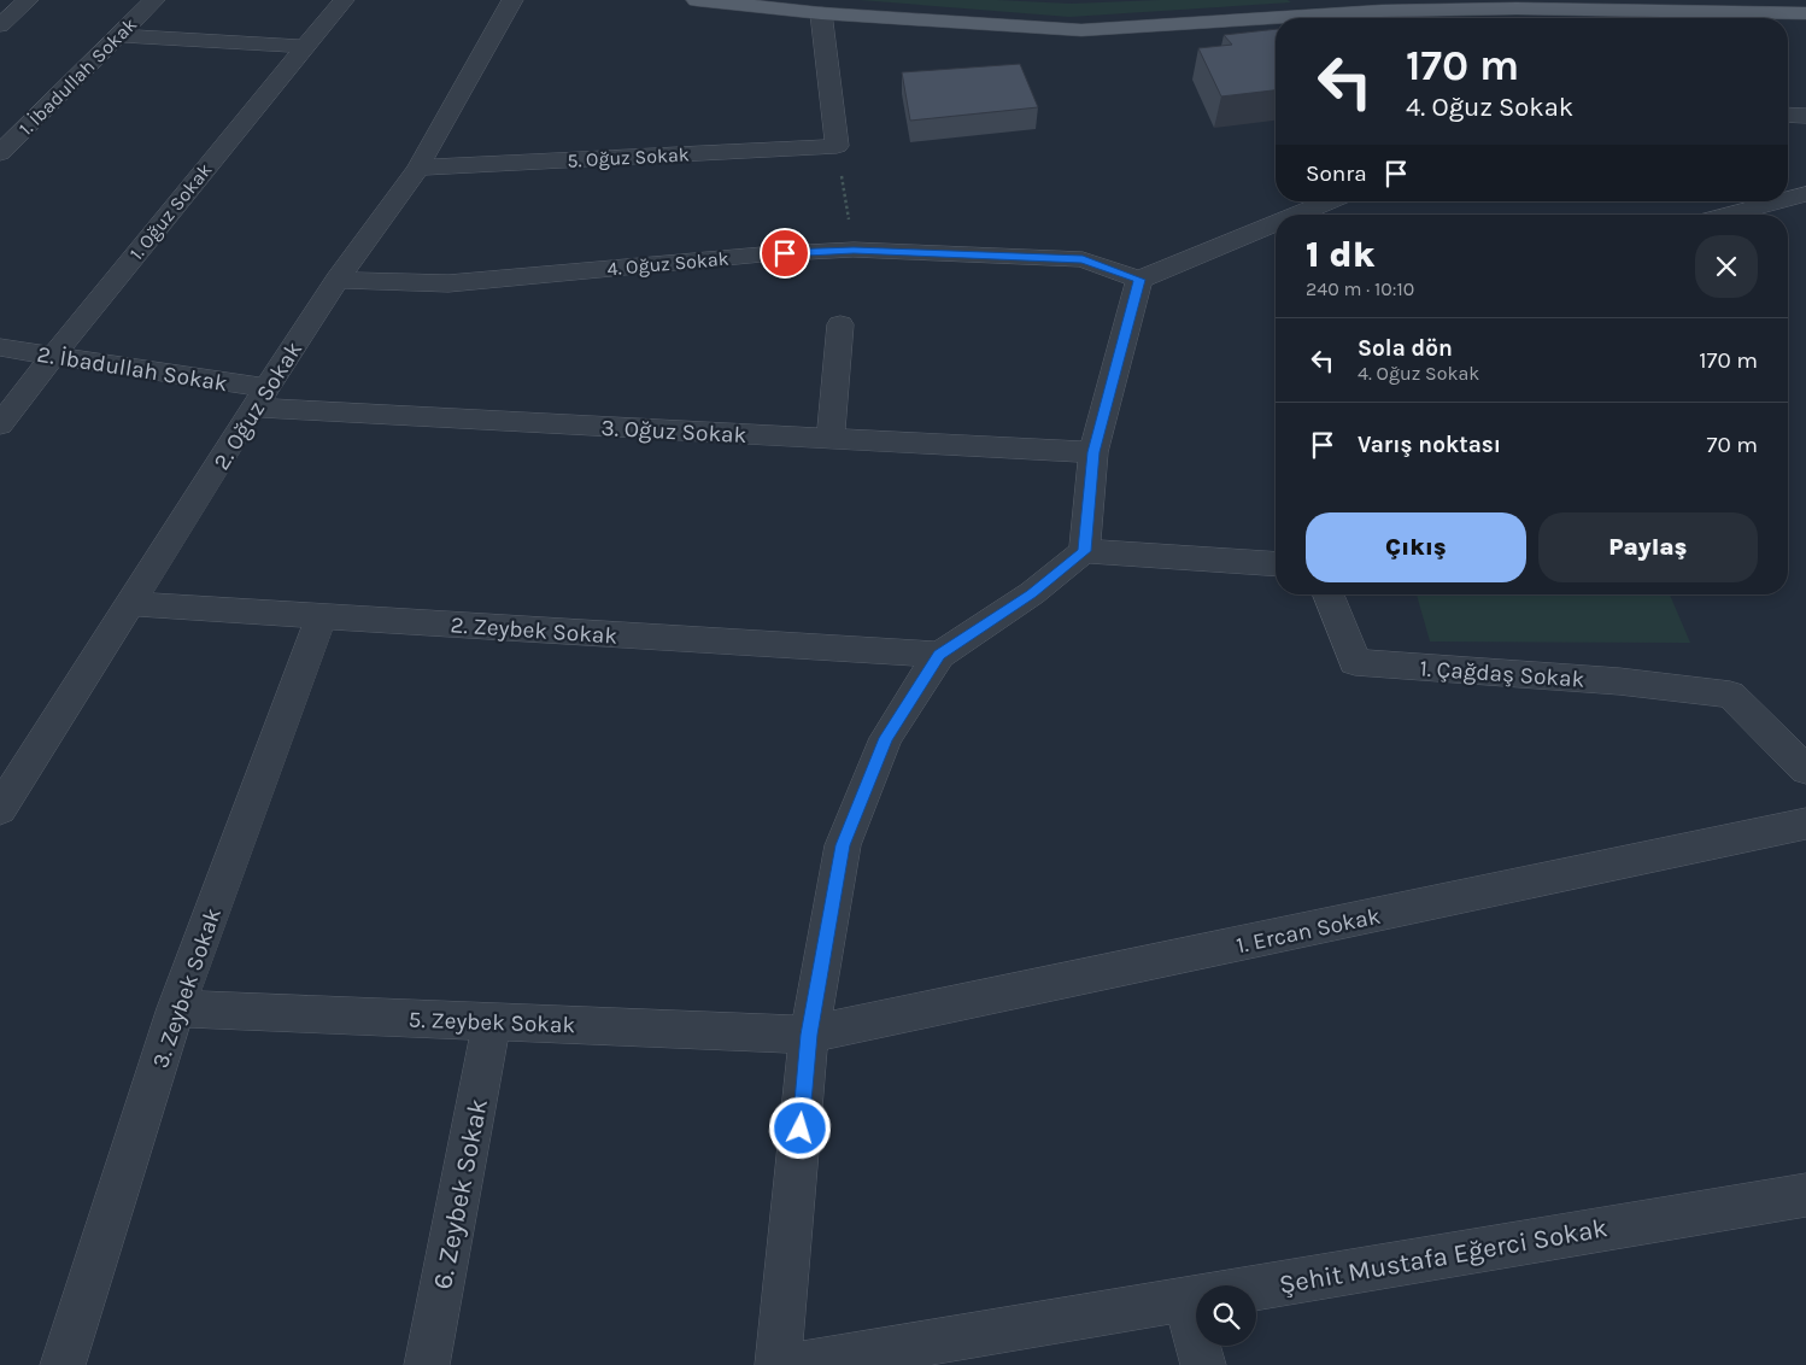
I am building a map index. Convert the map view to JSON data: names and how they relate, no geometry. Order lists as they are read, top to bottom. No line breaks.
{"streets":{"street":["1. İbadullah Sokak","5. Oğuz Sokak","1. Oğuz Sokak","4. Oğuz Sokak","2. İbadullah Sokak","2. Oğuz Sokak","3. Oğuz Sokak","2. Zeybek Sokak","1. Çağdaş Sokak","1. Ercan Sokak","3. Zeybek Sokak","5. Zeybek Sokak","6. Zeybek Sokak","Şehit Mustafa Eğerci Sokak"]},"crossings":[["5. Oğuz Sokak","2. Oğuz Sokak"],["1. Oğuz Sokak","2. İbadullah Sokak"],["4. Oğuz Sokak","2. Oğuz Sokak"],["2. İbadullah Sokak","2. Oğuz Sokak"],["2. İbadullah Sokak","3. Oğuz Sokak"],["2. Oğuz Sokak","3. Oğuz Sokak"],["2. Oğuz Sokak","2. Zeybek Sokak"],["2. Zeybek Sokak","3. Zeybek Sokak"],["1. Ercan Sokak","5. Zeybek Sokak"],["3. Zeybek Sokak","5. Zeybek Sokak"],["5. Zeybek Sokak","6. Zeybek Sokak"]],"page":{"turn":["170 m","4. Oğuz Sokak"],"then":"Sonra","heading":["1 dk","240 m · 10:10"],"list":[{"name":"Sola dön","note":"4. Oğuz Sokak","value":"170 m"},{"name":"Varış noktası","value":"70 m"}],"buttons":["Çıkış","Paylaş"]}}
